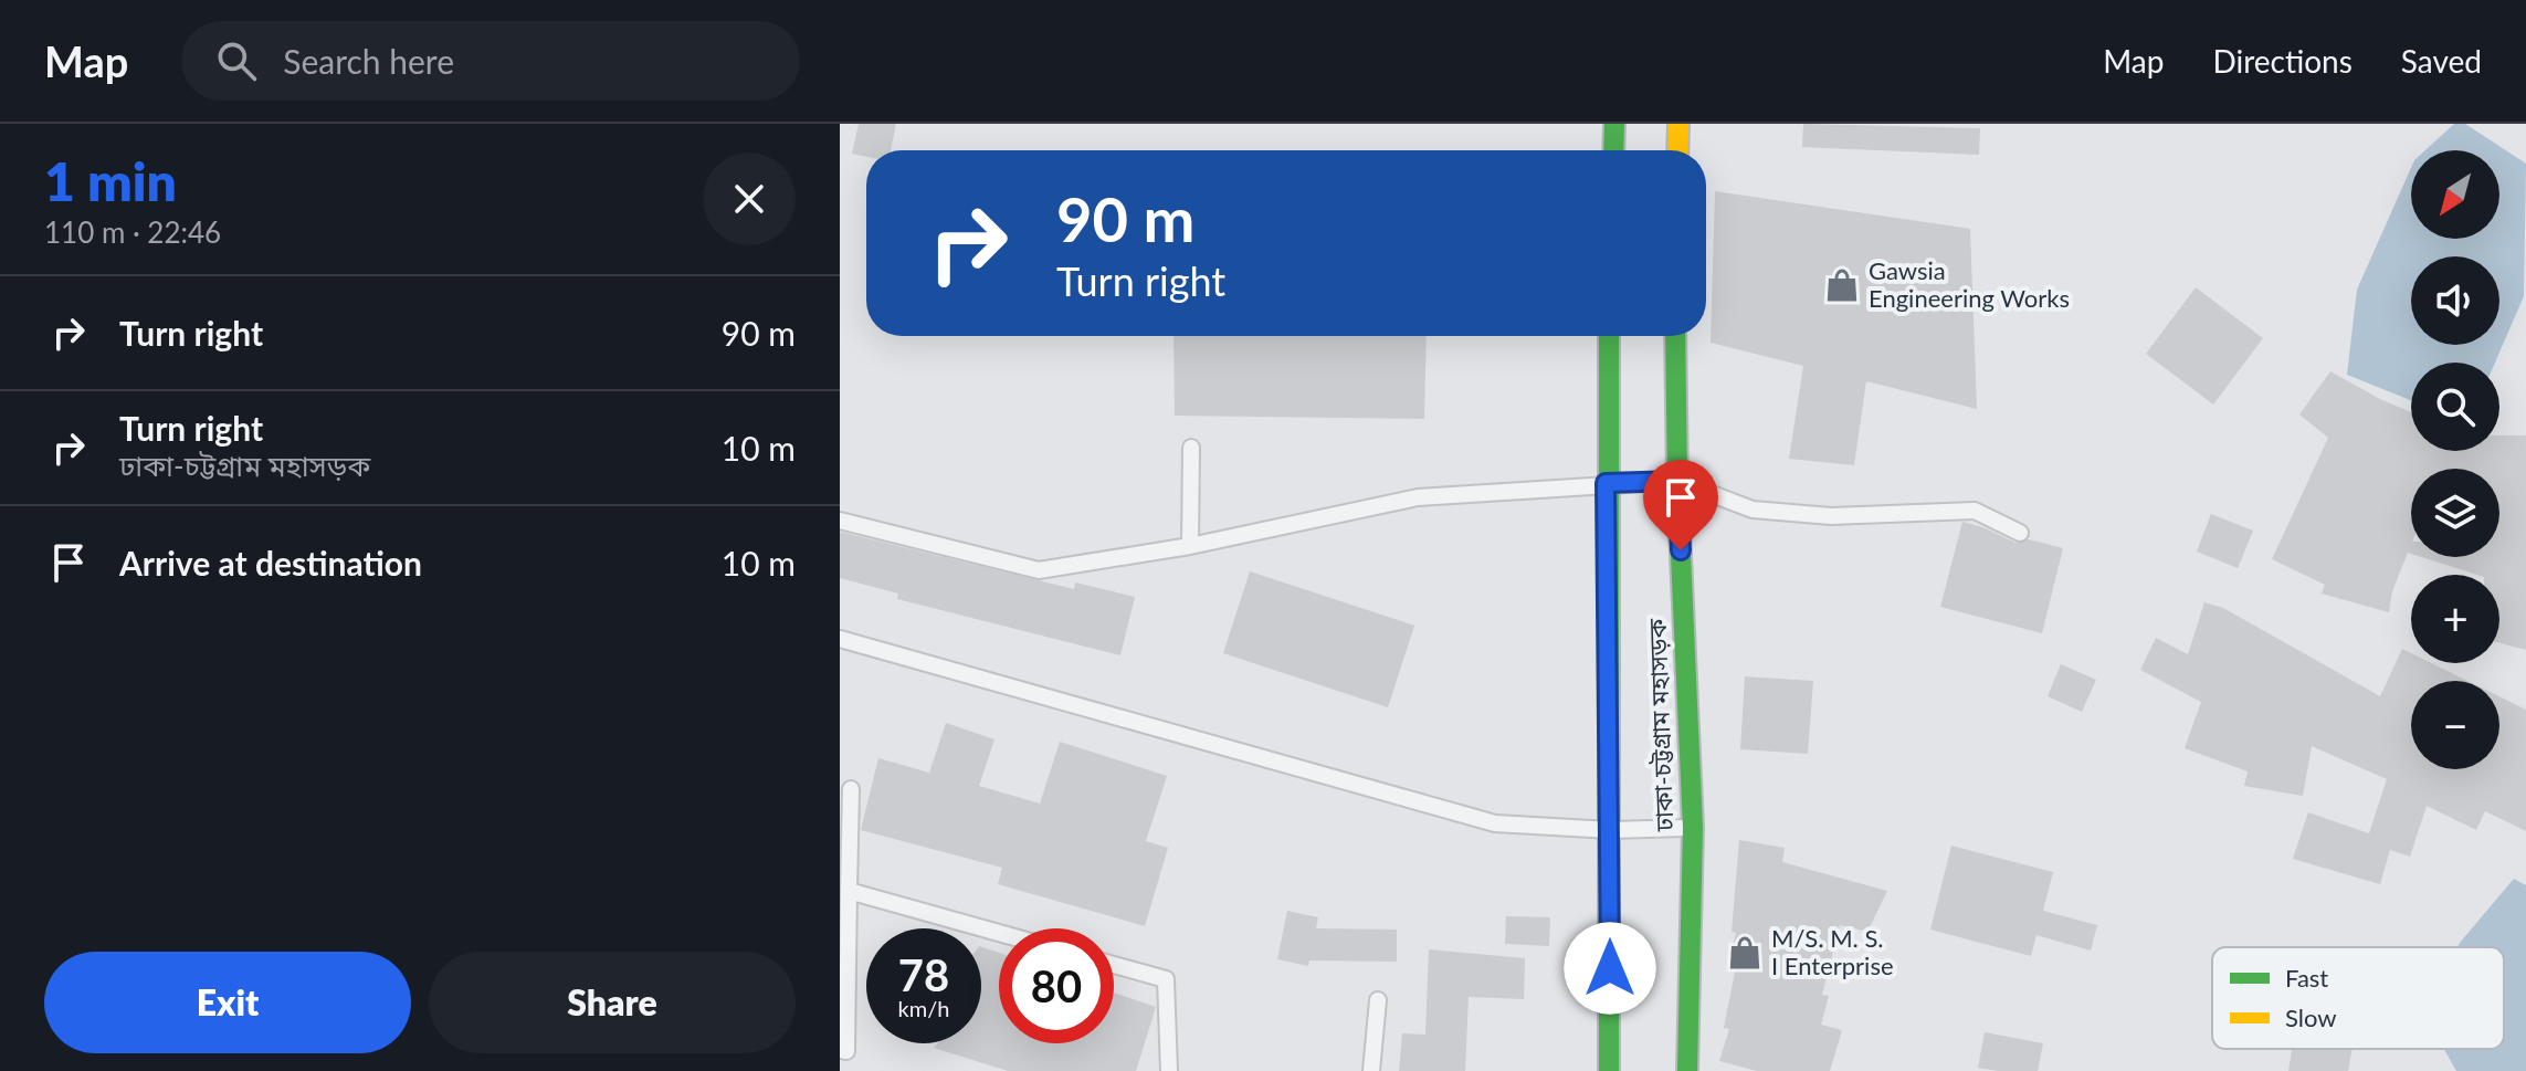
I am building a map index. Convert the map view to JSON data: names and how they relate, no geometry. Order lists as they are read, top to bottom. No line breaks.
{"streets":{"highway":["ঢাকা-চট্টগ্রাম মহাসড়ক"]},"places":{"shop":["Gawsia Engineering Works","M/S. M. S. I Enterprise"]},"legend":["Fast","Slow"],"north":"bottom left","page":{"header":"Map","search":"Search here","nav":["Map","Directions","Saved"],"heading":["1 min","110 m · 22:46"],"map_buttons":["+","−"],"turn":["90 m","Turn right"],"list":[{"name":"Turn right","value":"90 m"},{"name":"Turn right","note":"ঢাকা-চট্টগ্রাম মহাসড়ক","value":"10 m"},{"name":"Arrive at destination","value":"10 m"}],"speed":"78 km/h","limit":"80","buttons":["Exit","Share"]}}
